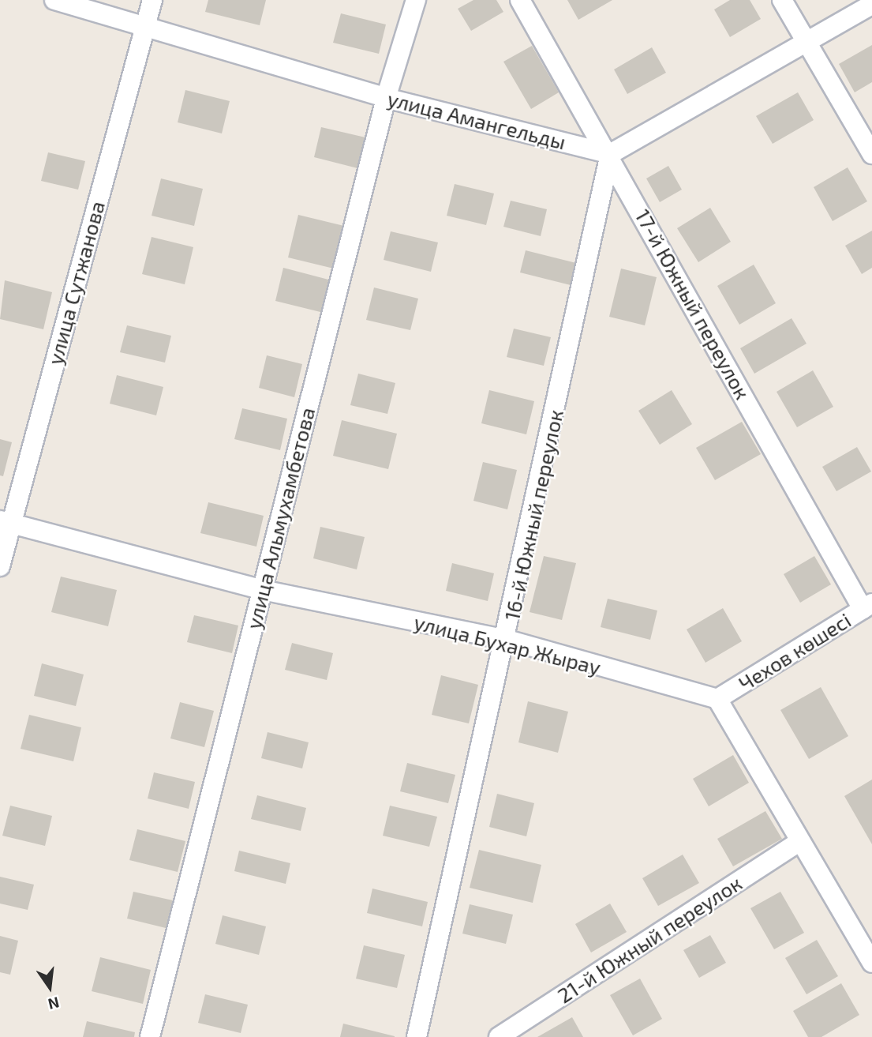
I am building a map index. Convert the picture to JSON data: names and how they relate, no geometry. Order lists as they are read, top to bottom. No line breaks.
{"streets":{"street":["улица Амангельды","улица Сутжанова","17-й Южный переулок","16-й Южный переулок","улица Альмухамбетова","улица Бухар Жырау","Чехов көшесі","21-й Южный переулок"]},"crossings":[["улица Амангельды","улица Сутжанова"],["улица Амангельды","17-й Южный переулок"],["улица Амангельды","16-й Южный переулок"],["улица Амангельды","улица Альмухамбетова"],["улица Сутжанова","улица Бухар Жырау"],["17-й Южный переулок","16-й Южный переулок"],["17-й Южный переулок","Чехов көшесі"],["16-й Южный переулок","улица Бухар Жырау"],["улица Альмухамбетова","улица Бухар Жырау"],["улица Бухар Жырау","Чехов көшесі"]],"north":"bottom"}
